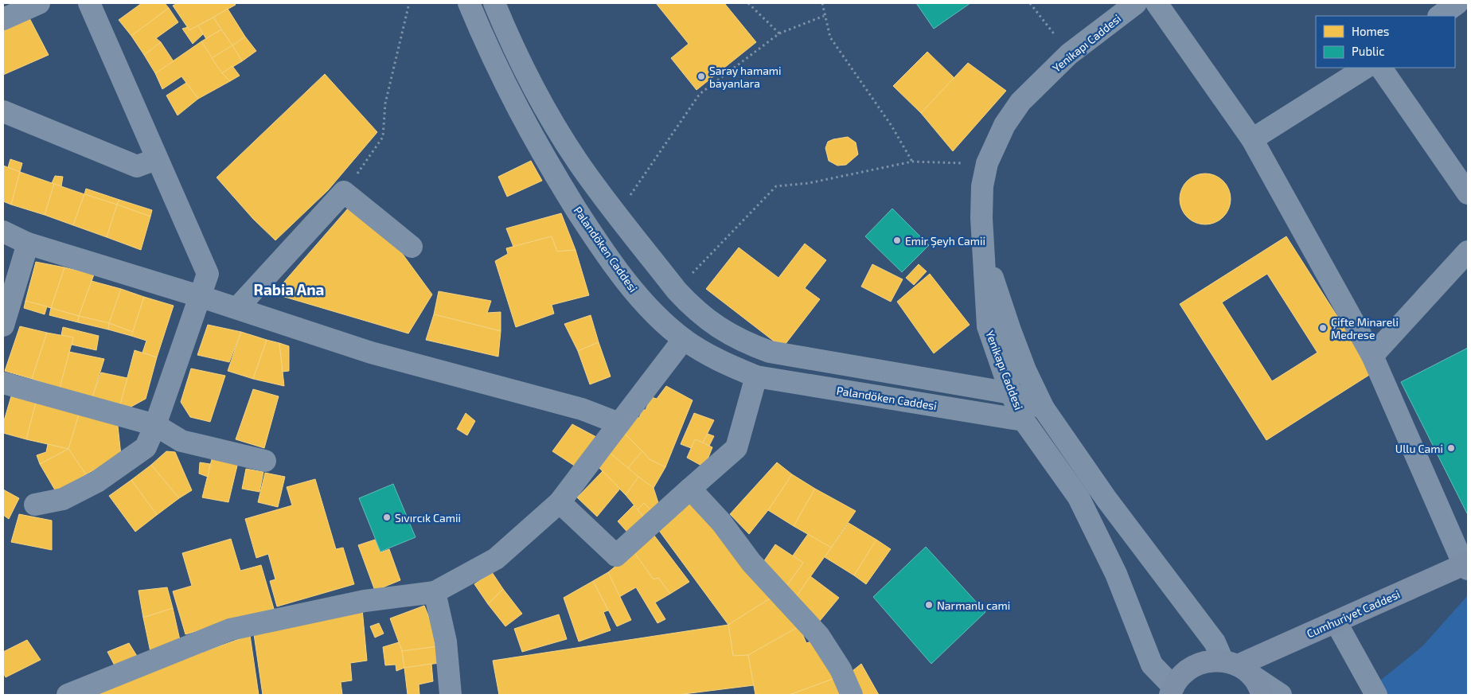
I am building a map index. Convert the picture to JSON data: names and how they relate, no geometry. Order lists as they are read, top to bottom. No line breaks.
{"streets":{"main road":["Cumhuriyet Caddesi"],"street":["Yenikapı Caddesi","Palandöken Caddesi"]},"crossings":[["Yenikapı Caddesi","Palandöken Caddesi"],["Yenikapı Caddesi","Cumhuriyet Caddesi"]],"districts":["Rabia Ana"],"places":["Saray hamami bayanlara","Emir Şeyh Camii","Çifte Minareli Medrese","Ullu Cami","Sıvırcık Camii","Narmanlı cami"],"legend":["Homes","Public"]}
